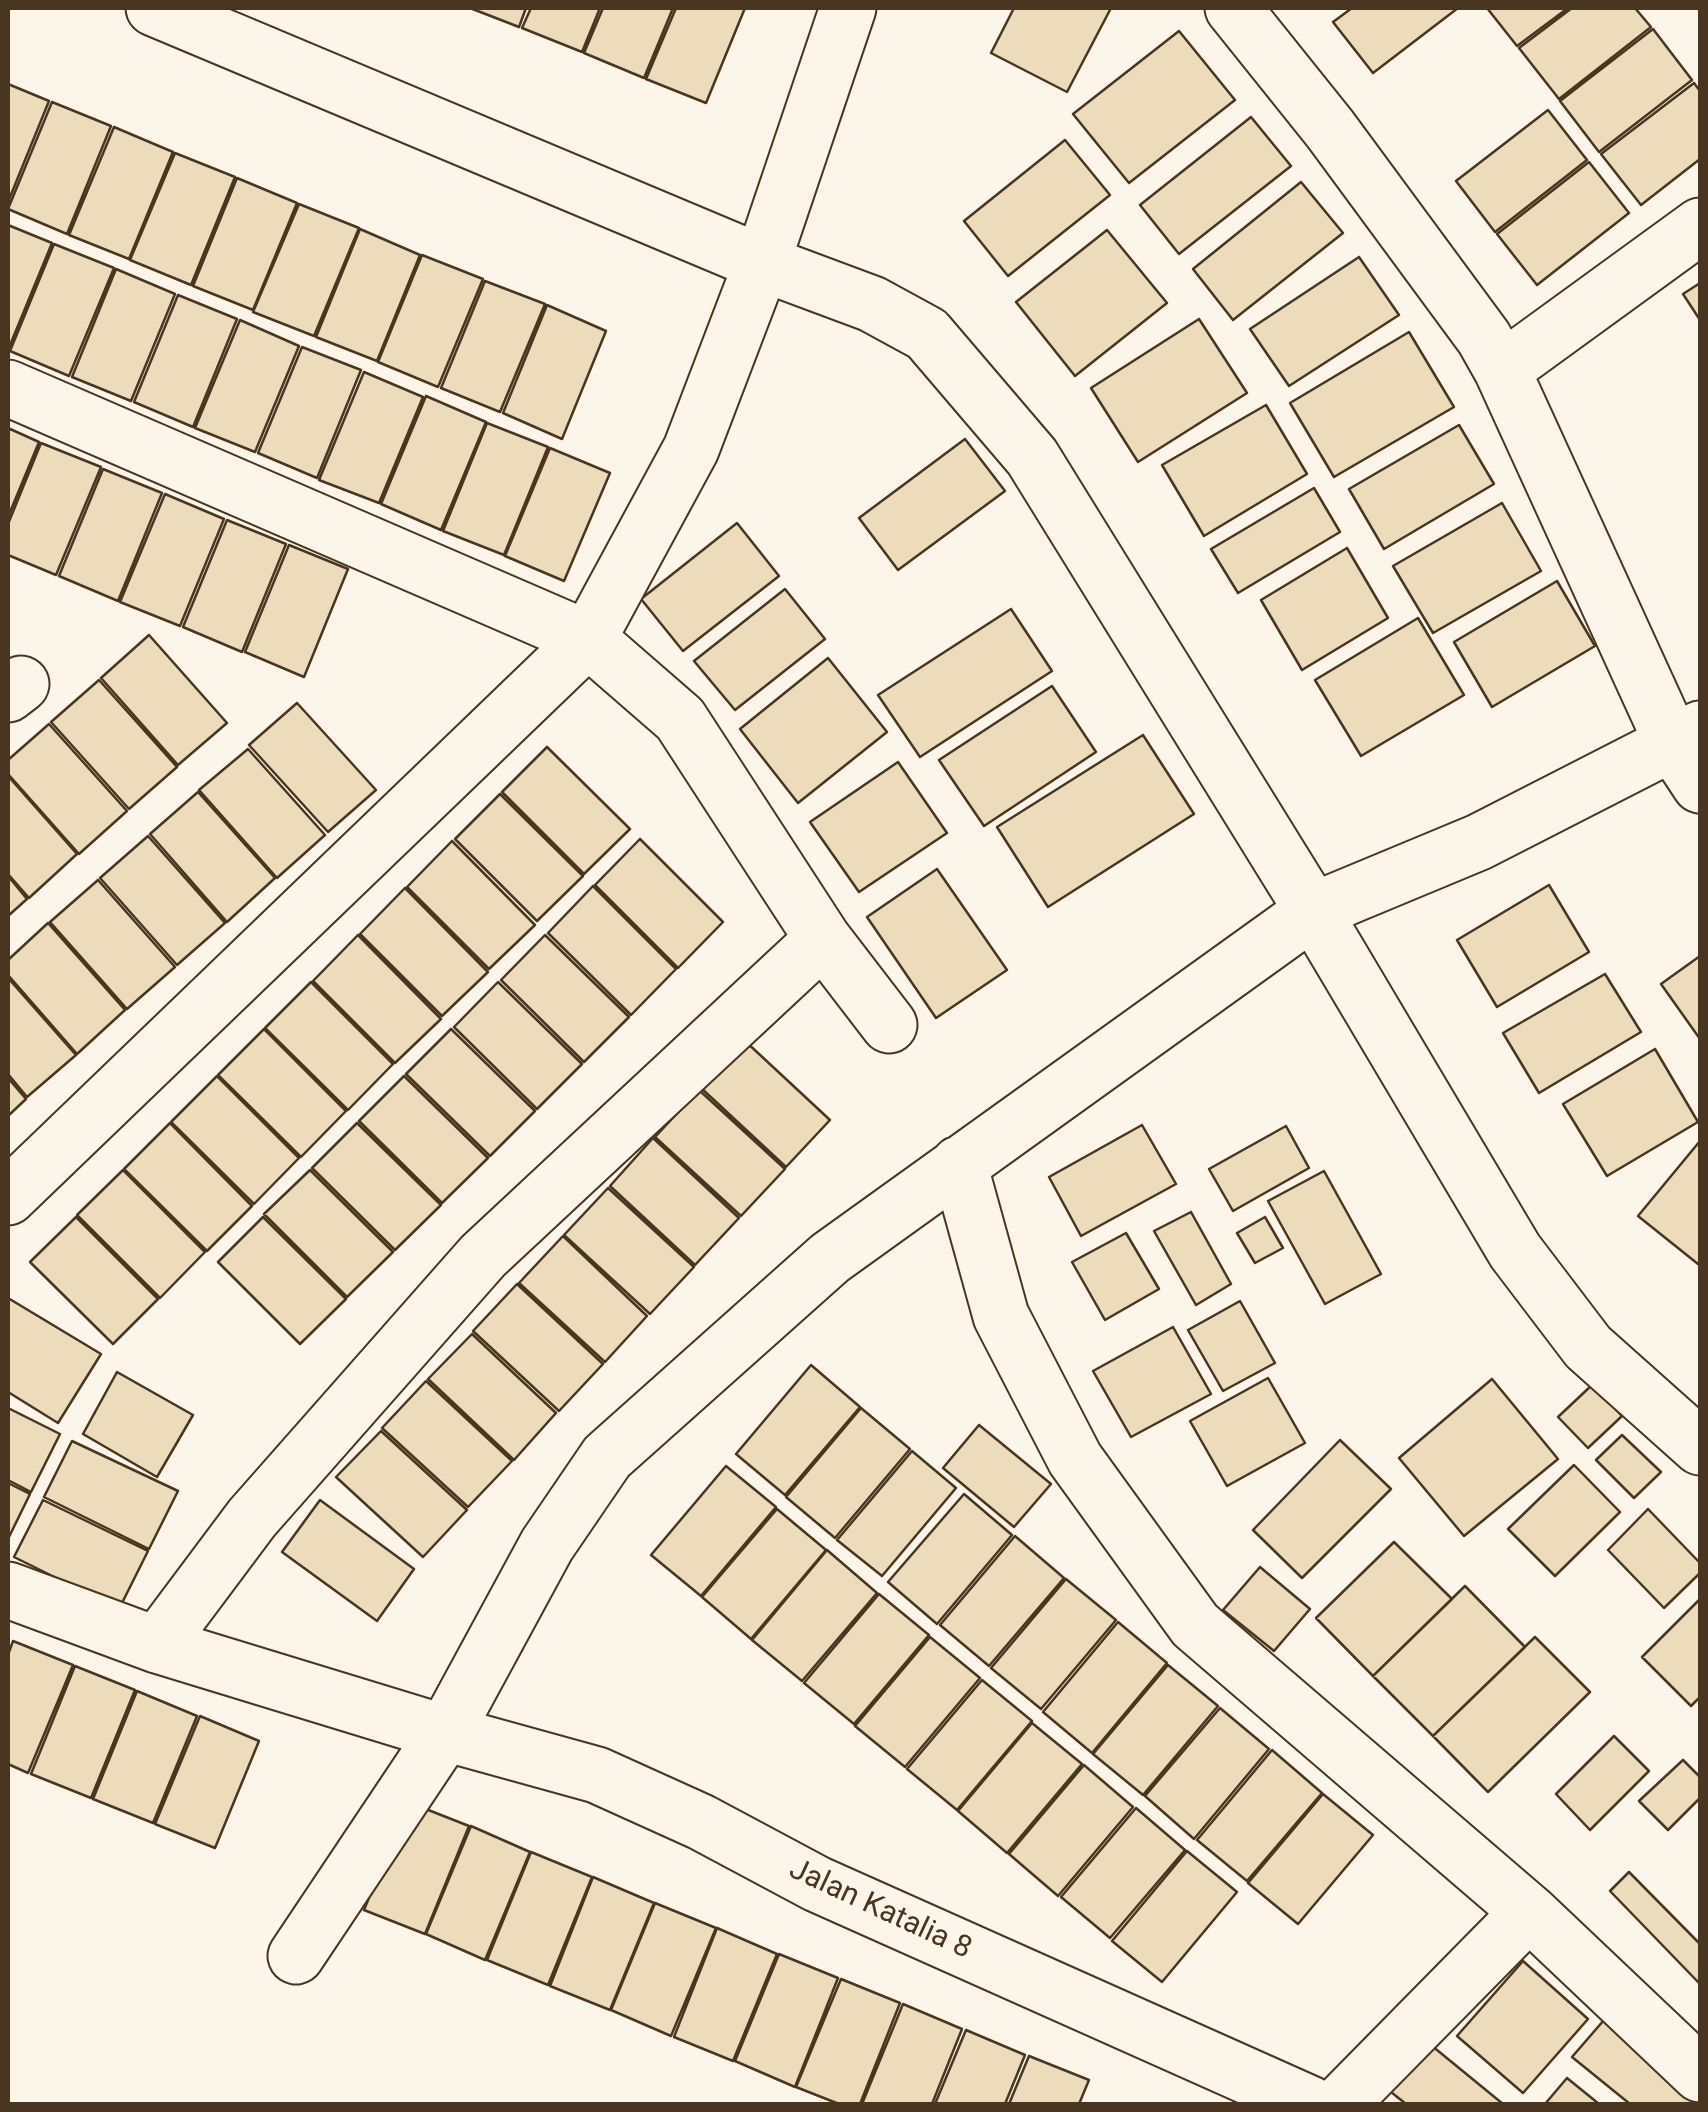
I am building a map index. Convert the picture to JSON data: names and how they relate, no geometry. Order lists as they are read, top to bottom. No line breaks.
{"streets":{"street":["Jalan Katalia 8"]}}
